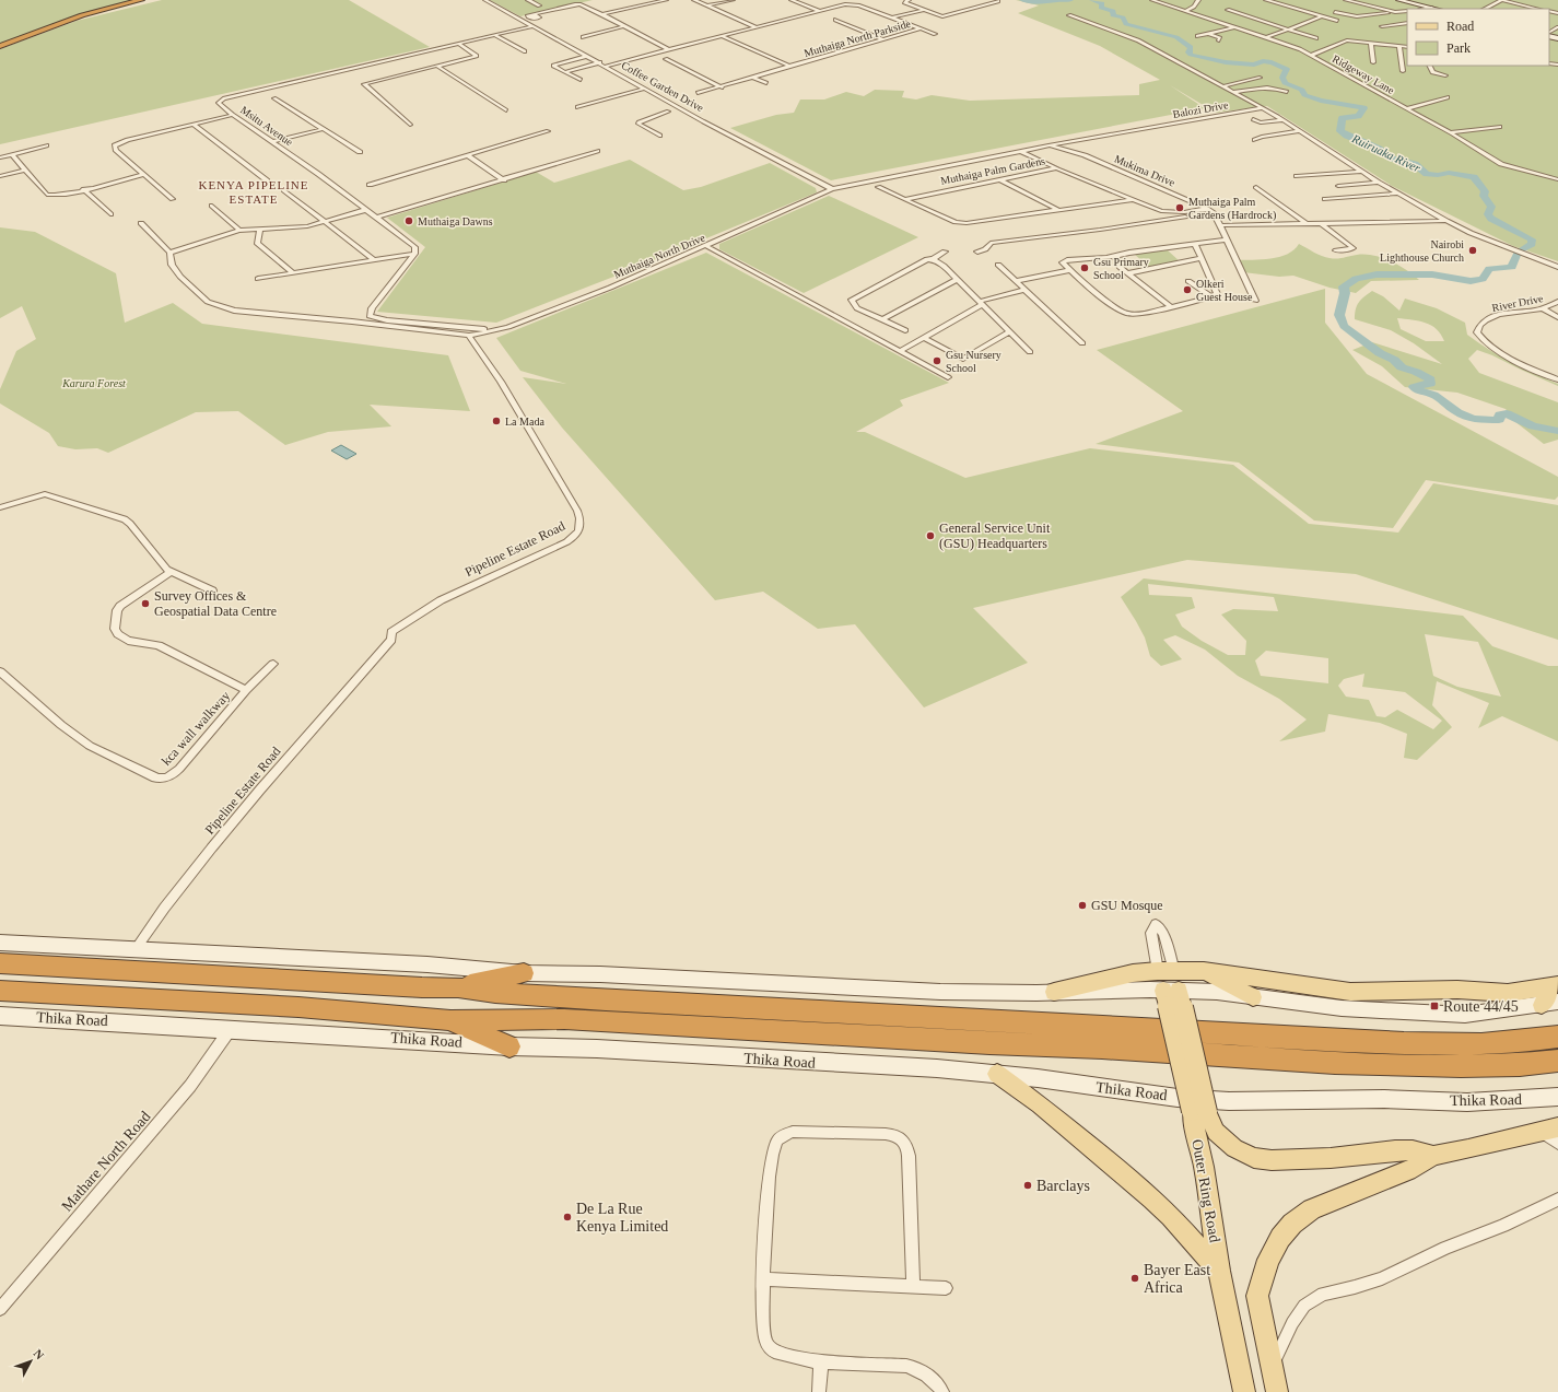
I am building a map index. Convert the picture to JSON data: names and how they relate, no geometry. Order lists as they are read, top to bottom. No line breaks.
{"streets":{"highway":["Thika Road"],"main road":["Outer Ring Road"],"street":["Muthaiga North Parkside","Ridgeway Lane","Coffee Garden Drive","Balozi Drive","Msitu Avenue","Muthaiga Palm Gardens","Mukima Drive","Muthaiga North Drive","River Drive","Pipeline Estate Road","kca wall walkway","Mathare North Road"]},"crossings":[["Muthaiga North Parkside","Coffee Garden Drive"],["Coffee Garden Drive","Balozi Drive"],["Coffee Garden Drive","Msitu Avenue"],["Coffee Garden Drive","Muthaiga North Drive"],["Balozi Drive","Mukima Drive"],["Balozi Drive","Muthaiga North Drive"],["Muthaiga Palm Gardens","Mukima Drive"],["Muthaiga North Drive","Pipeline Estate Road"],["Thika Road","Mathare North Road"]],"districts":["KENYA PIPELINE ESTATE"],"water":["Ruiruaka River"],"parks":["Karura Forest"],"places":{"other":["Muthaiga Palm Gardens (Hardrock)","Muthaiga Dawns","Nairobi Lighthouse Church","Gsu Primary School","Olkeri Guest House","Gsu Nursery School","La Mada","General Service Unit (GSU) Headquarters","Survey Offices & Geospatial Data Centre","GSU Mosque","Barclays","De La Rue Kenya Limited","Bayer East Africa"],"transit":["Route 44/45"]},"legend":["Road","Park"],"north":"top right"}
